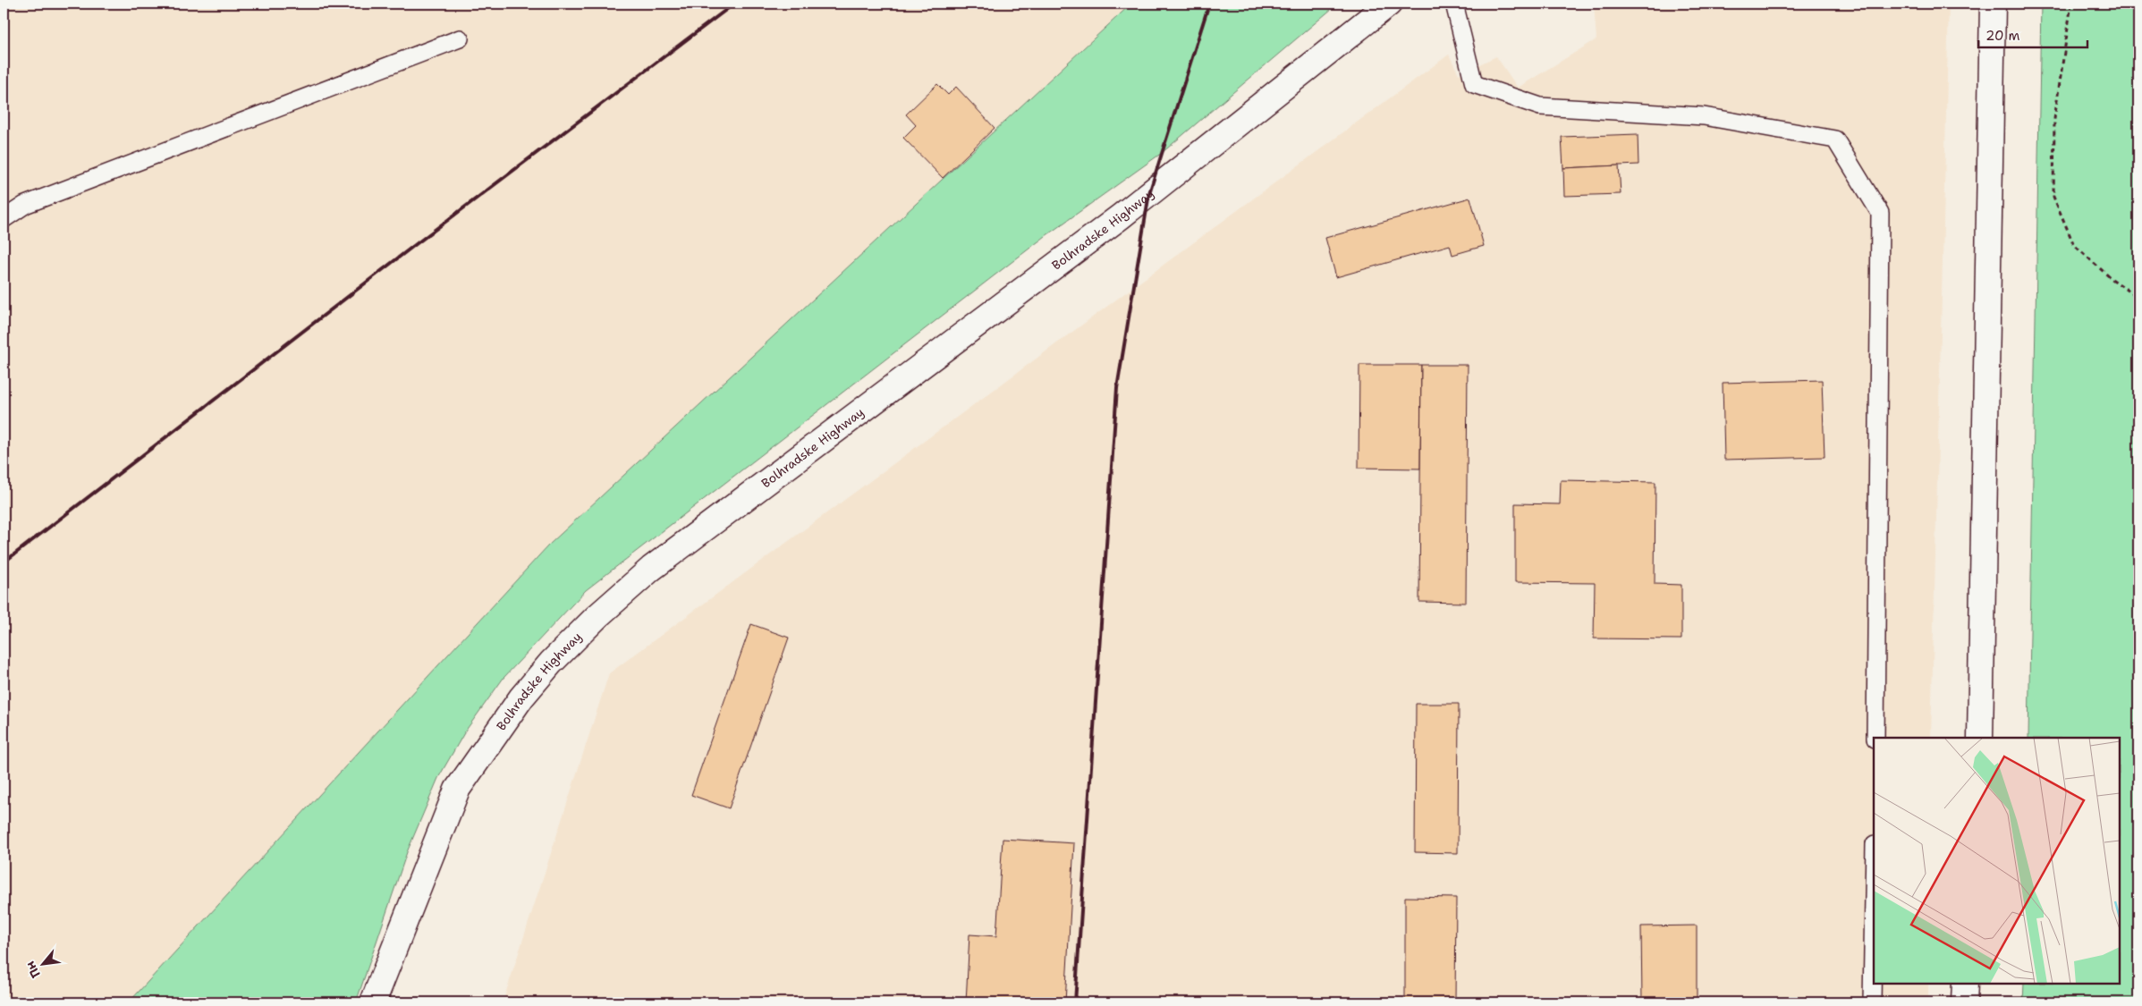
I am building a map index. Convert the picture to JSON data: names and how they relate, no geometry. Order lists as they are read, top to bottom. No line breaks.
{"streets":{"main road":["Bolhradske Highway"]},"scale_bar":"20 m","north":"bottom left"}
